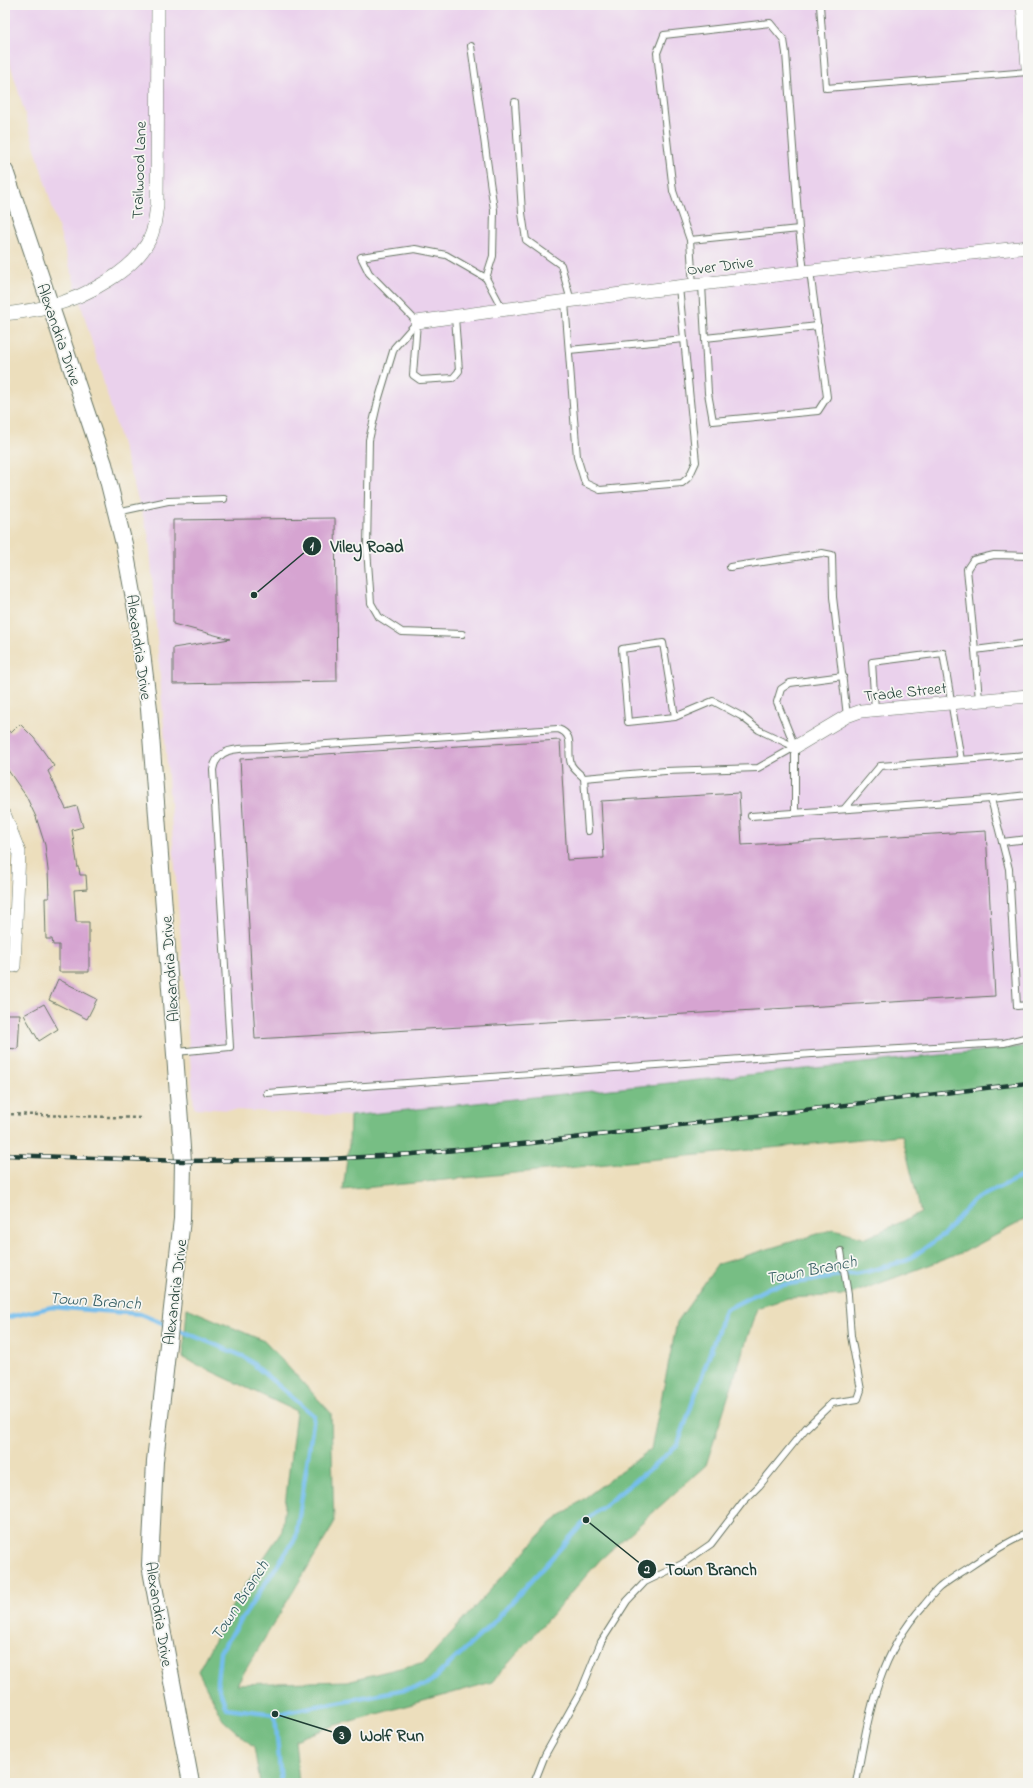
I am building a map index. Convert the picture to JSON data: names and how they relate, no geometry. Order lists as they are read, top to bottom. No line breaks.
{"streets":{"street":["Trailwood Lane","Over Drive","Alexandria Drive","Trade Street"]},"crossings":[["Trailwood Lane","Alexandria Drive"]],"water":["Town Branch"],"places":["Viley Road","Town Branch","Wolf Run"]}
